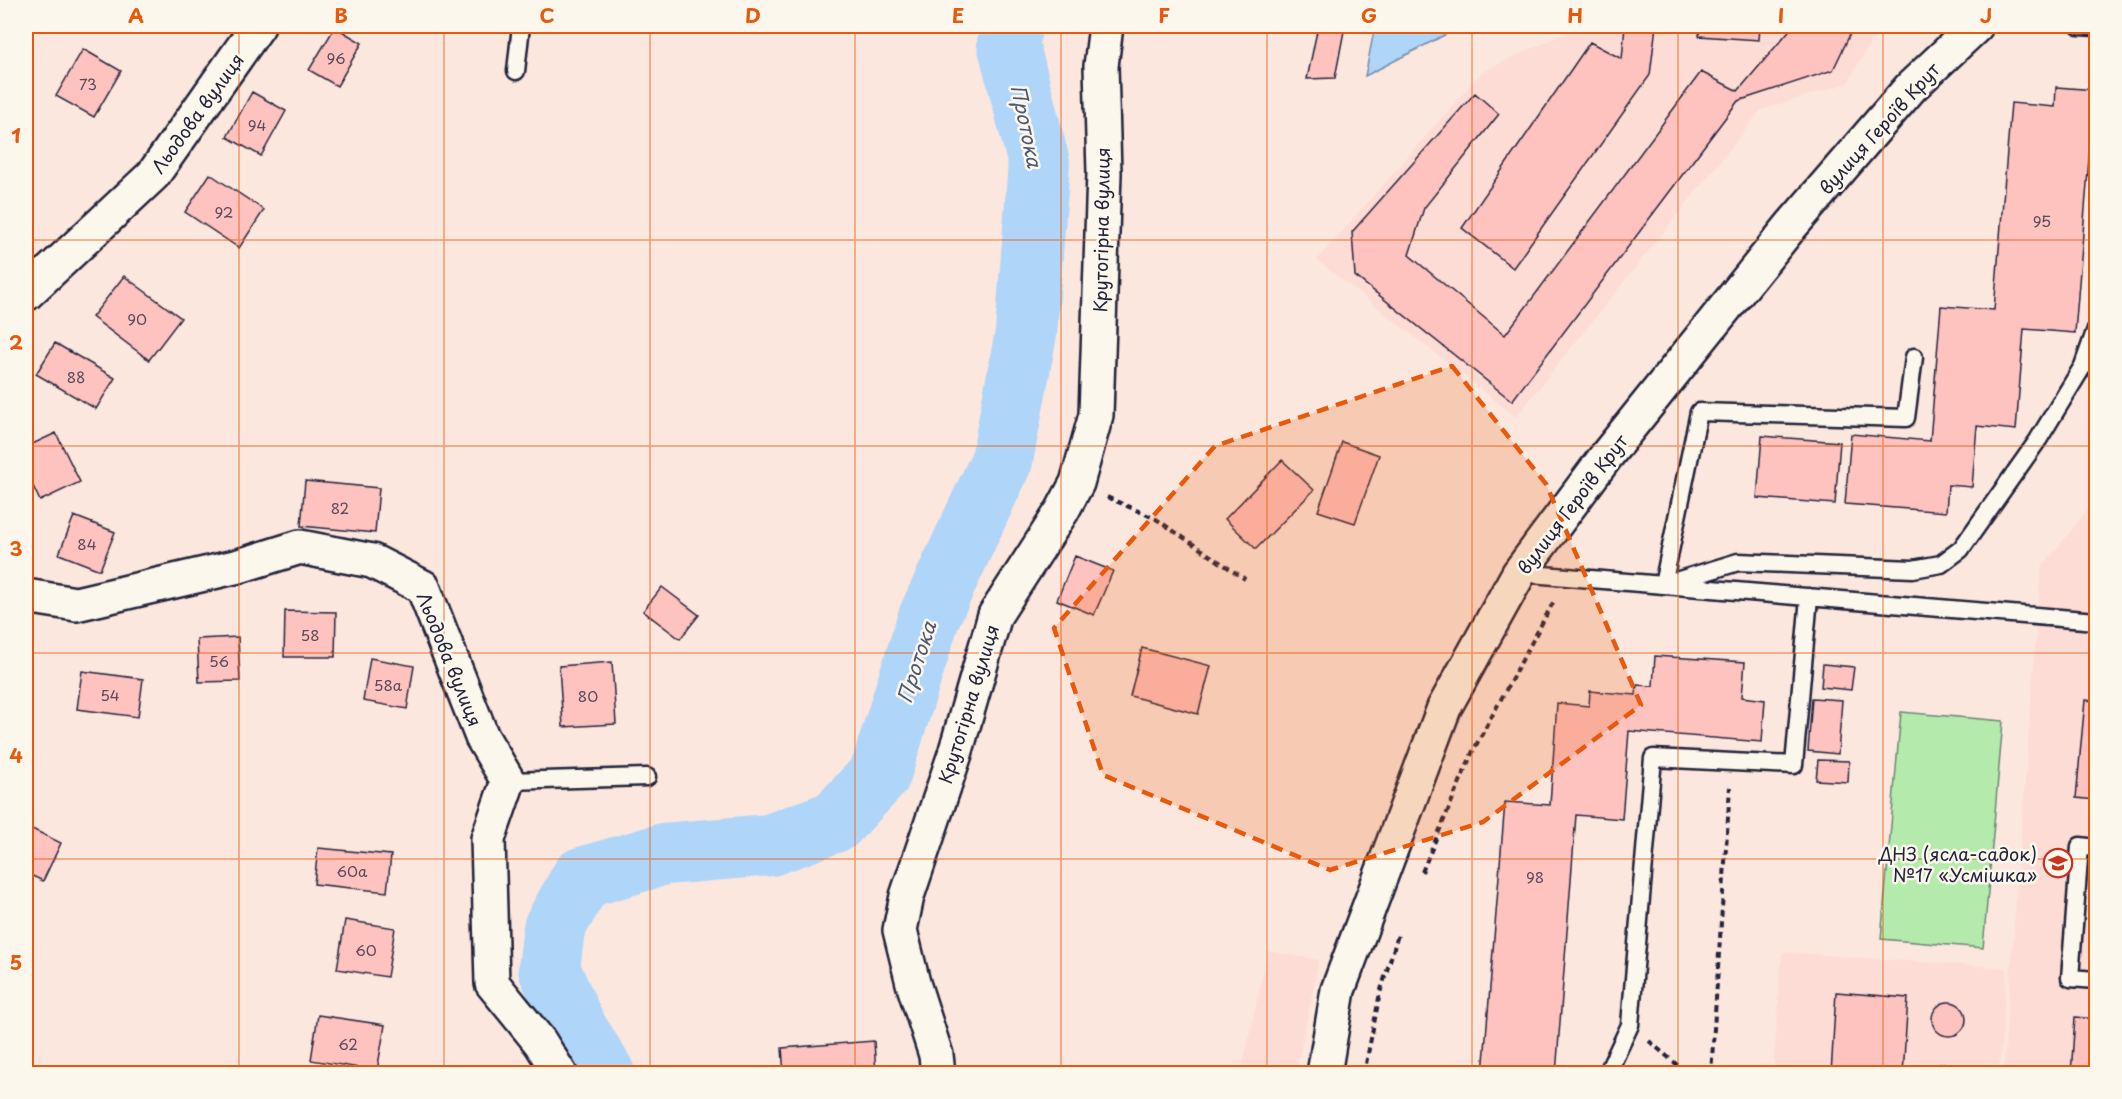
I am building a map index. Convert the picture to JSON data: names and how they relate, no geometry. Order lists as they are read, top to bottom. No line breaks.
{"streets":{"street":["Льодова вулиця","вулиця Героїв Крут","Крутогірна вулиця"]},"water":["Протока"],"places":{"school or university":["ДНЗ (ясла-садок) №17 «Усмішка»"]},"house_numbers":["96","73","94","92","95","90","88","82","84","58","56","58а","54","80","60а","98","60","62"],"grid":{"columns":["A","B","C","D","E","F","G","H","I","J"],"rows":["1","2","3","4","5"]}}
